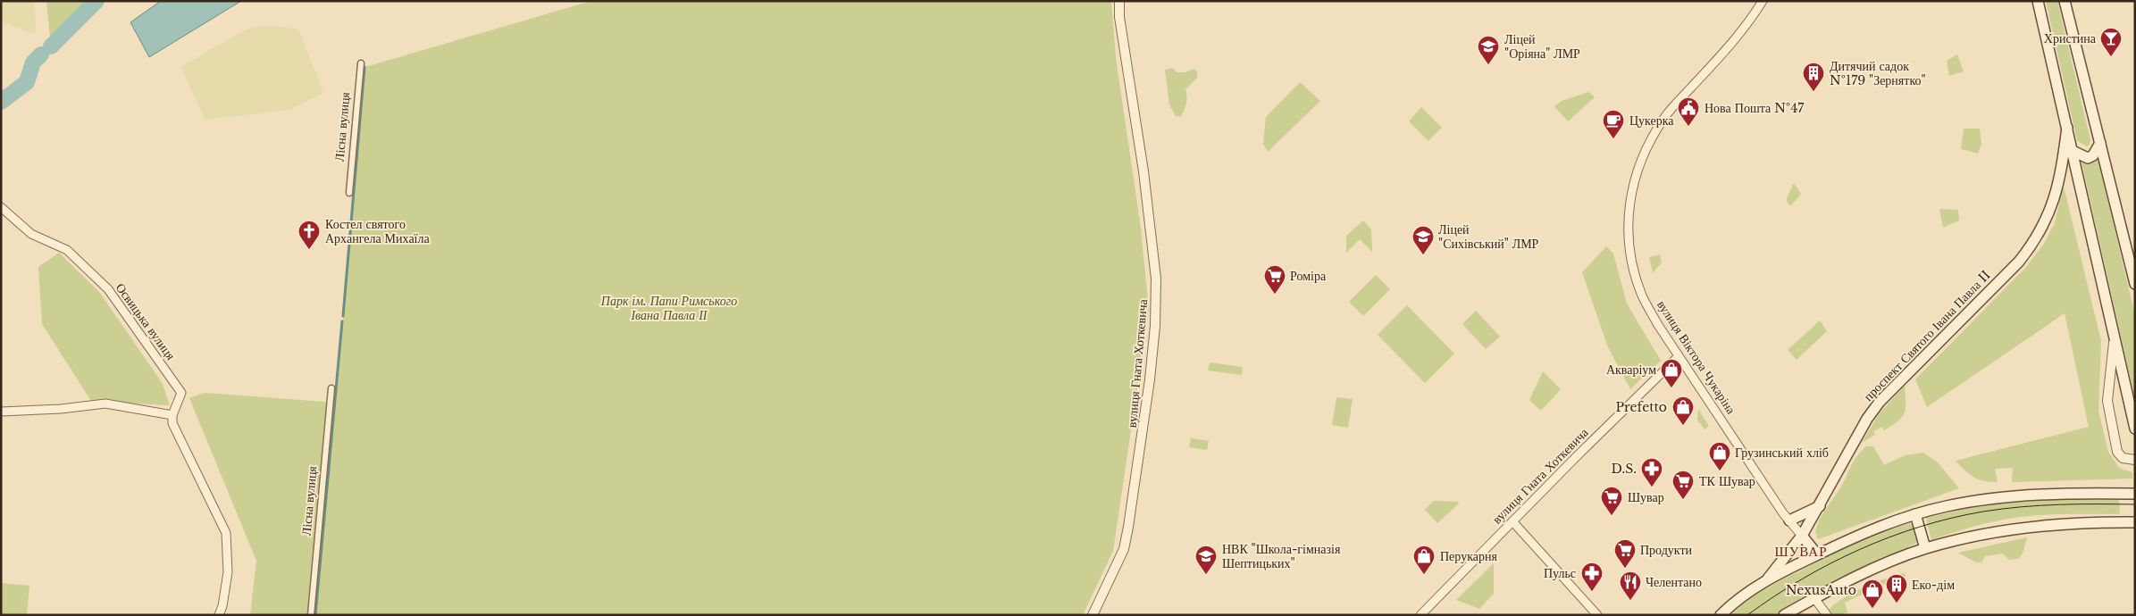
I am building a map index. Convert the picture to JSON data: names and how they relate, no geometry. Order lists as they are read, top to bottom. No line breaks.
{"streets":{"main road":["проспект Святого Івана Павла II"],"street":["Лісна вулиця","Освицька вулиця","вулиця Віктора Чукаріна","вулиця Гната Хоткевича"]},"crossings":[["проспект Святого Івана Павла II","вулиця Віктора Чукаріна"],["вулиця Віктора Чукаріна","вулиця Гната Хоткевича"]],"districts":["ШУВАР"],"parks":["Парк ім. Папи Римського Івана Павла ІІ"],"places":{"bar":["Христина"],"school or university":["Ліцей \"Оріяна\" ЛМР","Ліцей \"Сихівський\" ЛМР","НВК \"Школа-гімназія Шептицьких\""],"building":["Дитячий садок №179 \"Зернятко\"","Еко-дім"],"public building":["Нова Пошта №47"],"cafe":["Цукерка"],"church":["Костел святого Архангела Михаїла"],"supermarket":["Роміра","ТК Шувар","Шувар","Продукти"],"shop":["Акваріум","Prefetto","Грузинський хліб","Перукарня","NexusAuto"],"pharmacy":["D.S.","Пульс"],"restaurant":["Челентано"]}}
